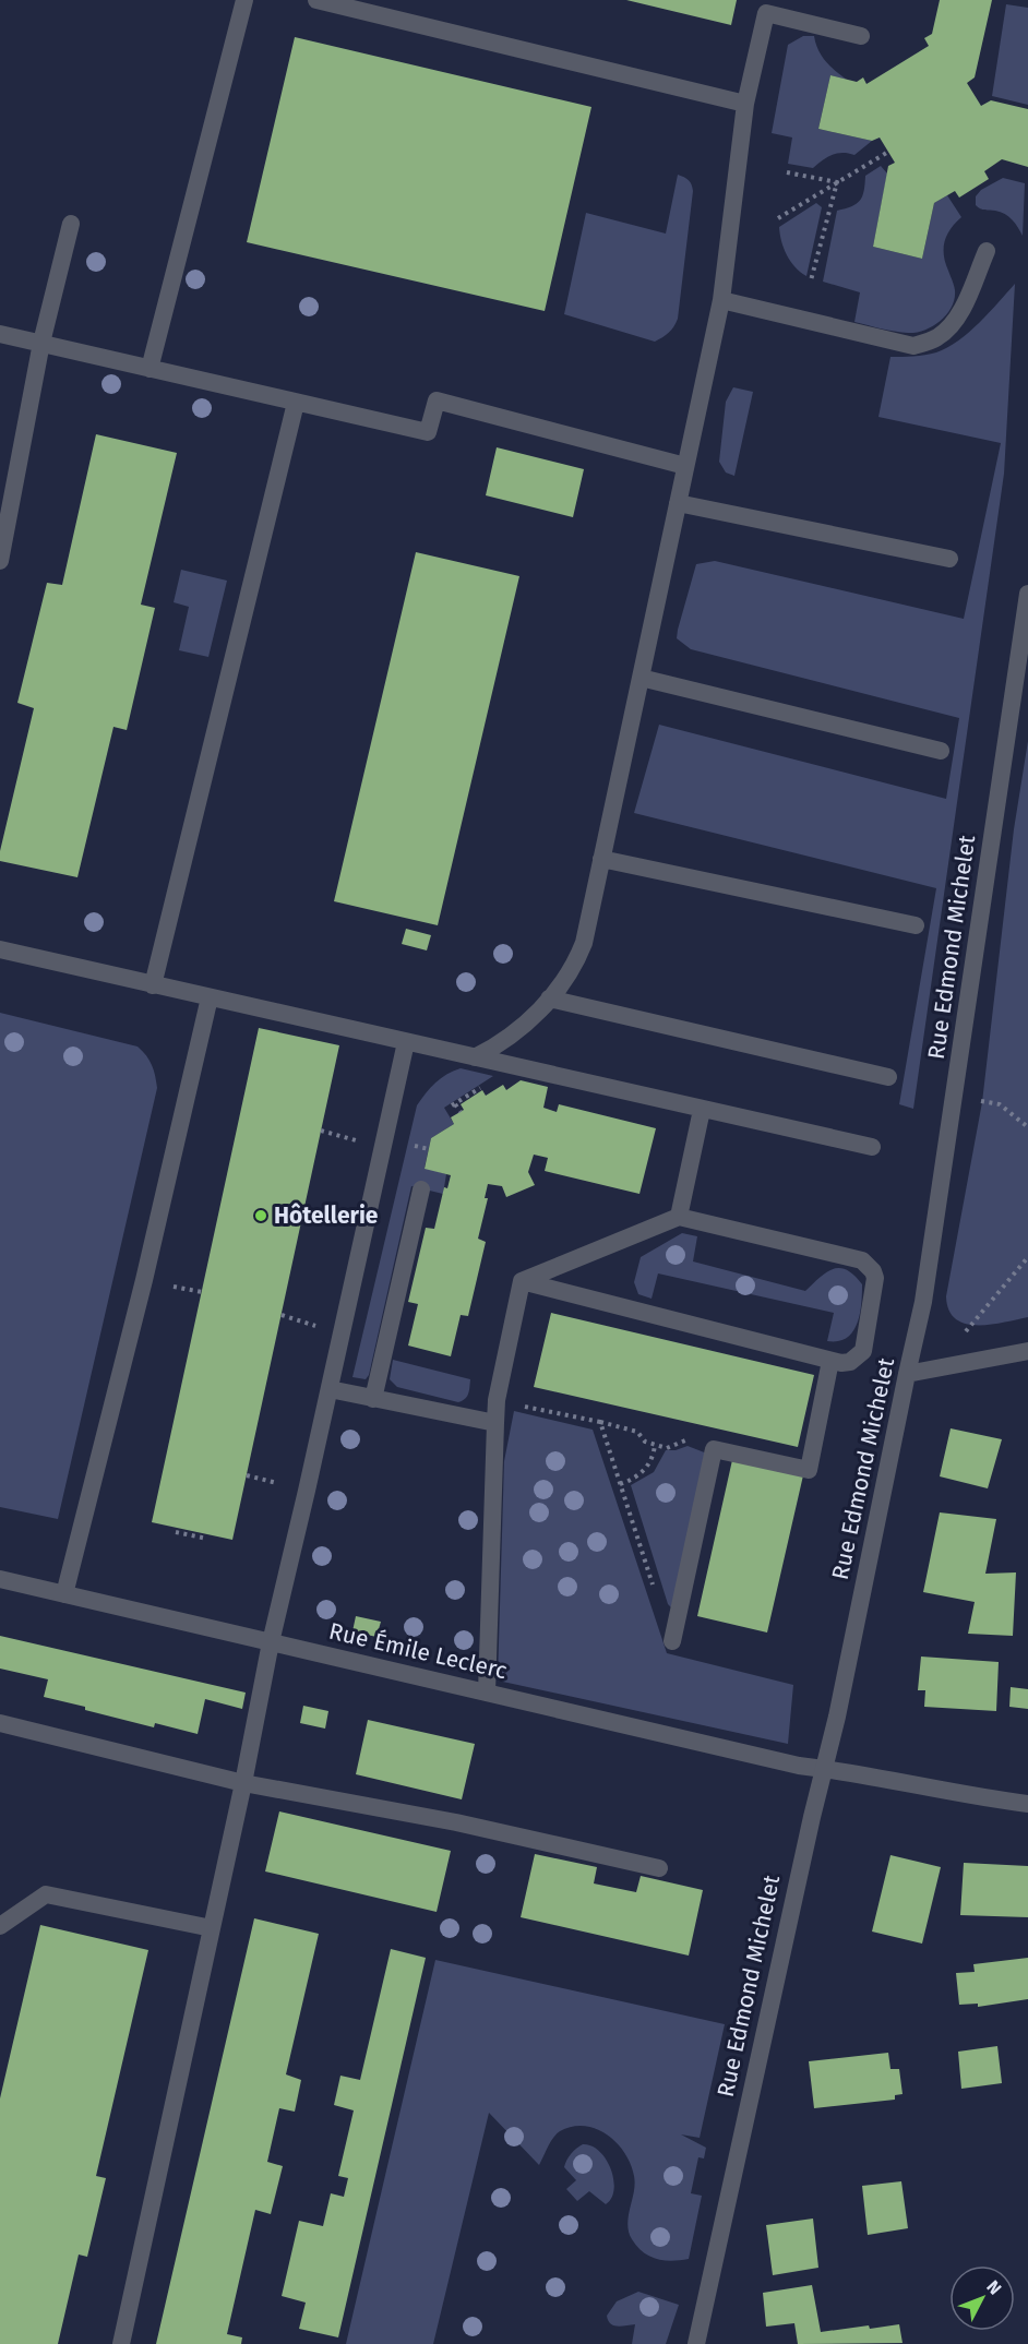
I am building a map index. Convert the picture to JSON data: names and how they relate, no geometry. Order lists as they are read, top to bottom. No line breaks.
{"streets":{"street":["Rue Edmond Michelet","Rue Émile Leclerc"]},"crossings":[["Rue Edmond Michelet","Rue Émile Leclerc"]],"places":["Hôtellerie"],"north":"top right"}
